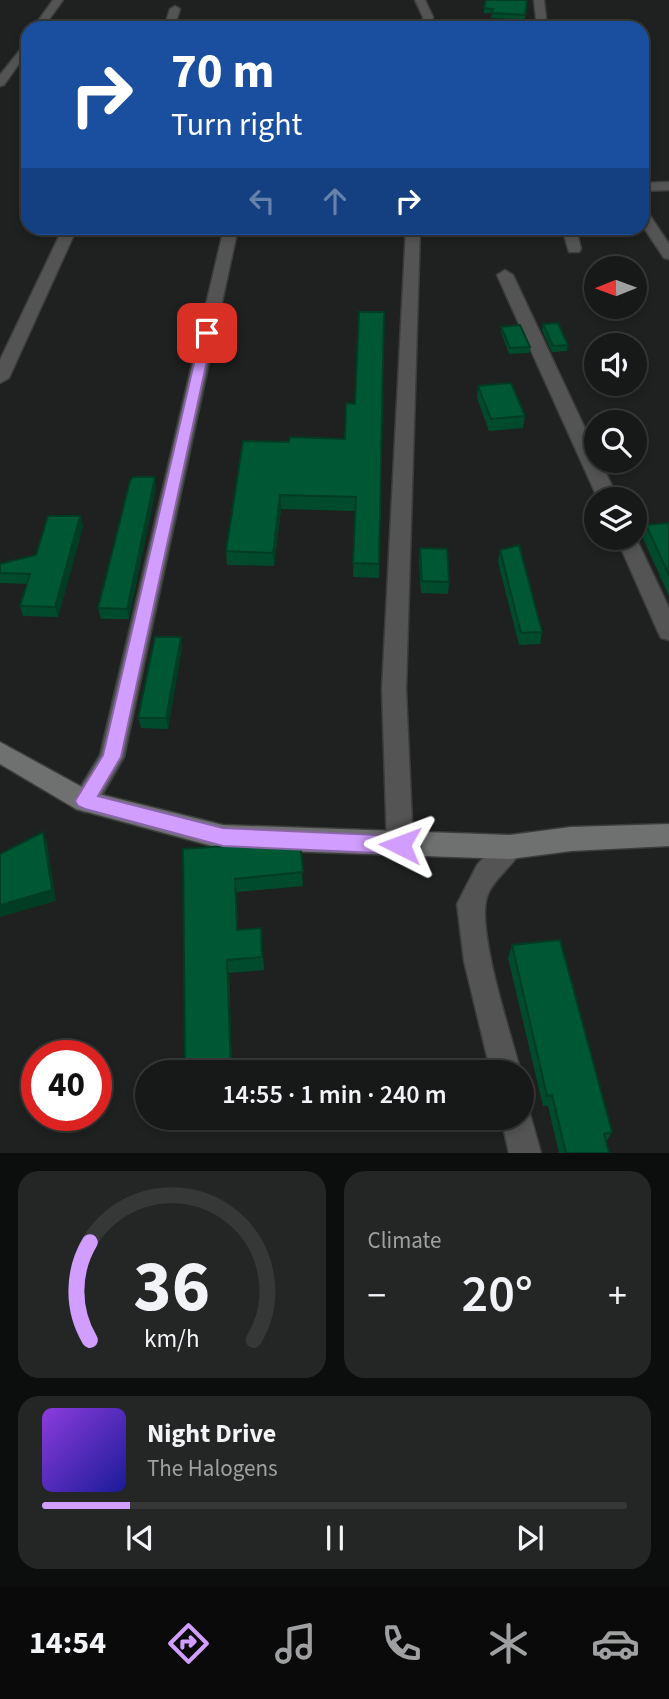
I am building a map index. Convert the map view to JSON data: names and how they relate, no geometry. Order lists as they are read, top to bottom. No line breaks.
{"north":"left","page":{"turn":["70 m","Turn right"],"limit":"40","trip":"14:55 · 1 min · 240 m","tile":"Climate","heat":["−","20°","+"],"song":["Night Drive","The Halogens"],"tabs":"14:54","gauge":["36","km/h"]}}
